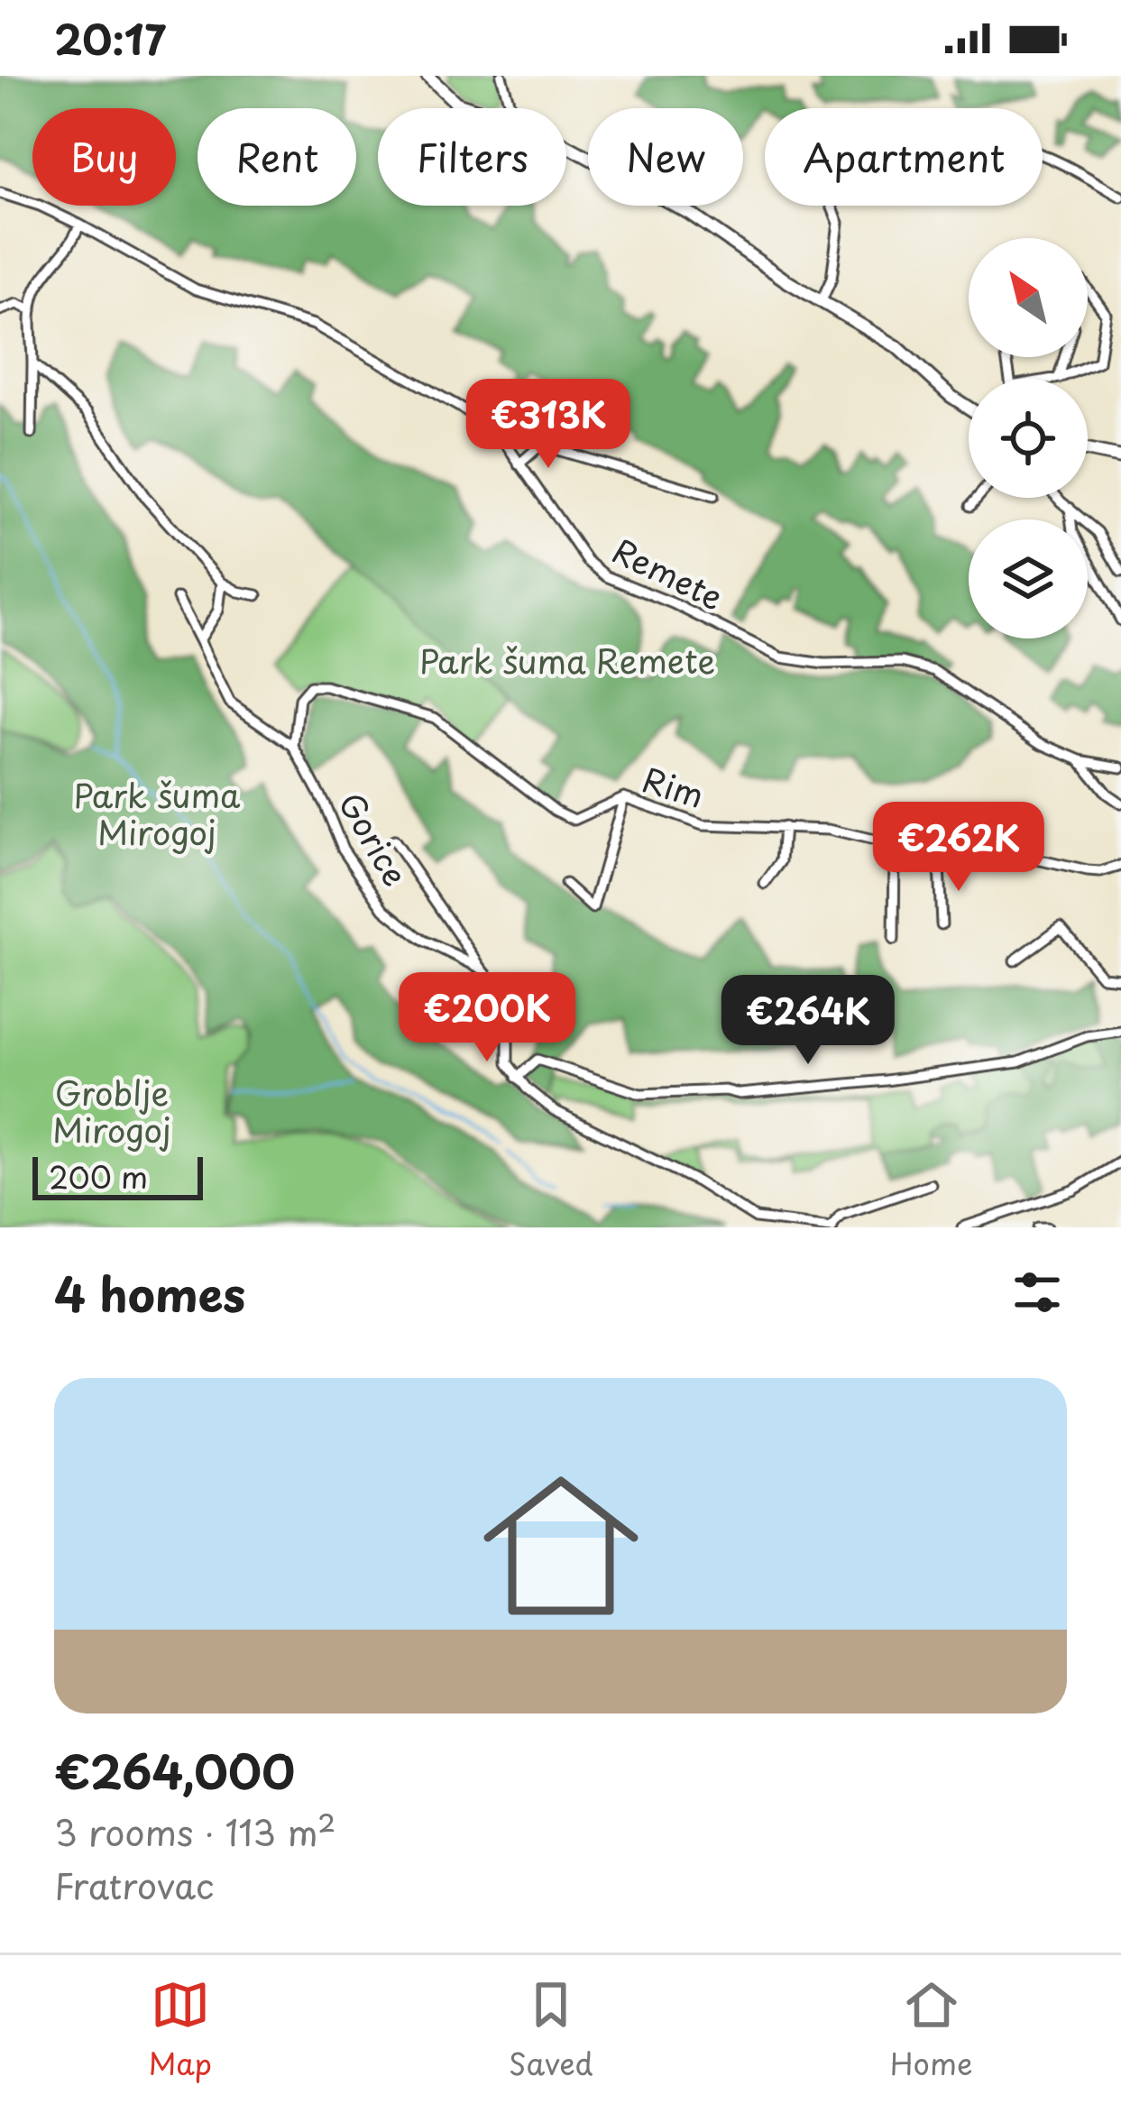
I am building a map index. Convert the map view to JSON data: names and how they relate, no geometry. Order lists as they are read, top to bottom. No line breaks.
{"streets":{"street":["Remete","Rim","Gorice"]},"crossings":[["Rim","Gorice"]],"parks":["Park šuma Remete","Park šuma Mirogoj","Groblje Mirogoj"],"scale_bar":"200 m","north":"top left","page":{"status":"20:17","chip":["Buy","Rent","Filters","New","Apartment"],"price":["€313K","€262K","€200K","€264K"],"scale":"200 m","heading":"4 homes","list":[{"name":"€264,000","note":"3 rooms · 113 m² · Fratrovac"}],"tabs":["Map","Saved","Home"]}}
